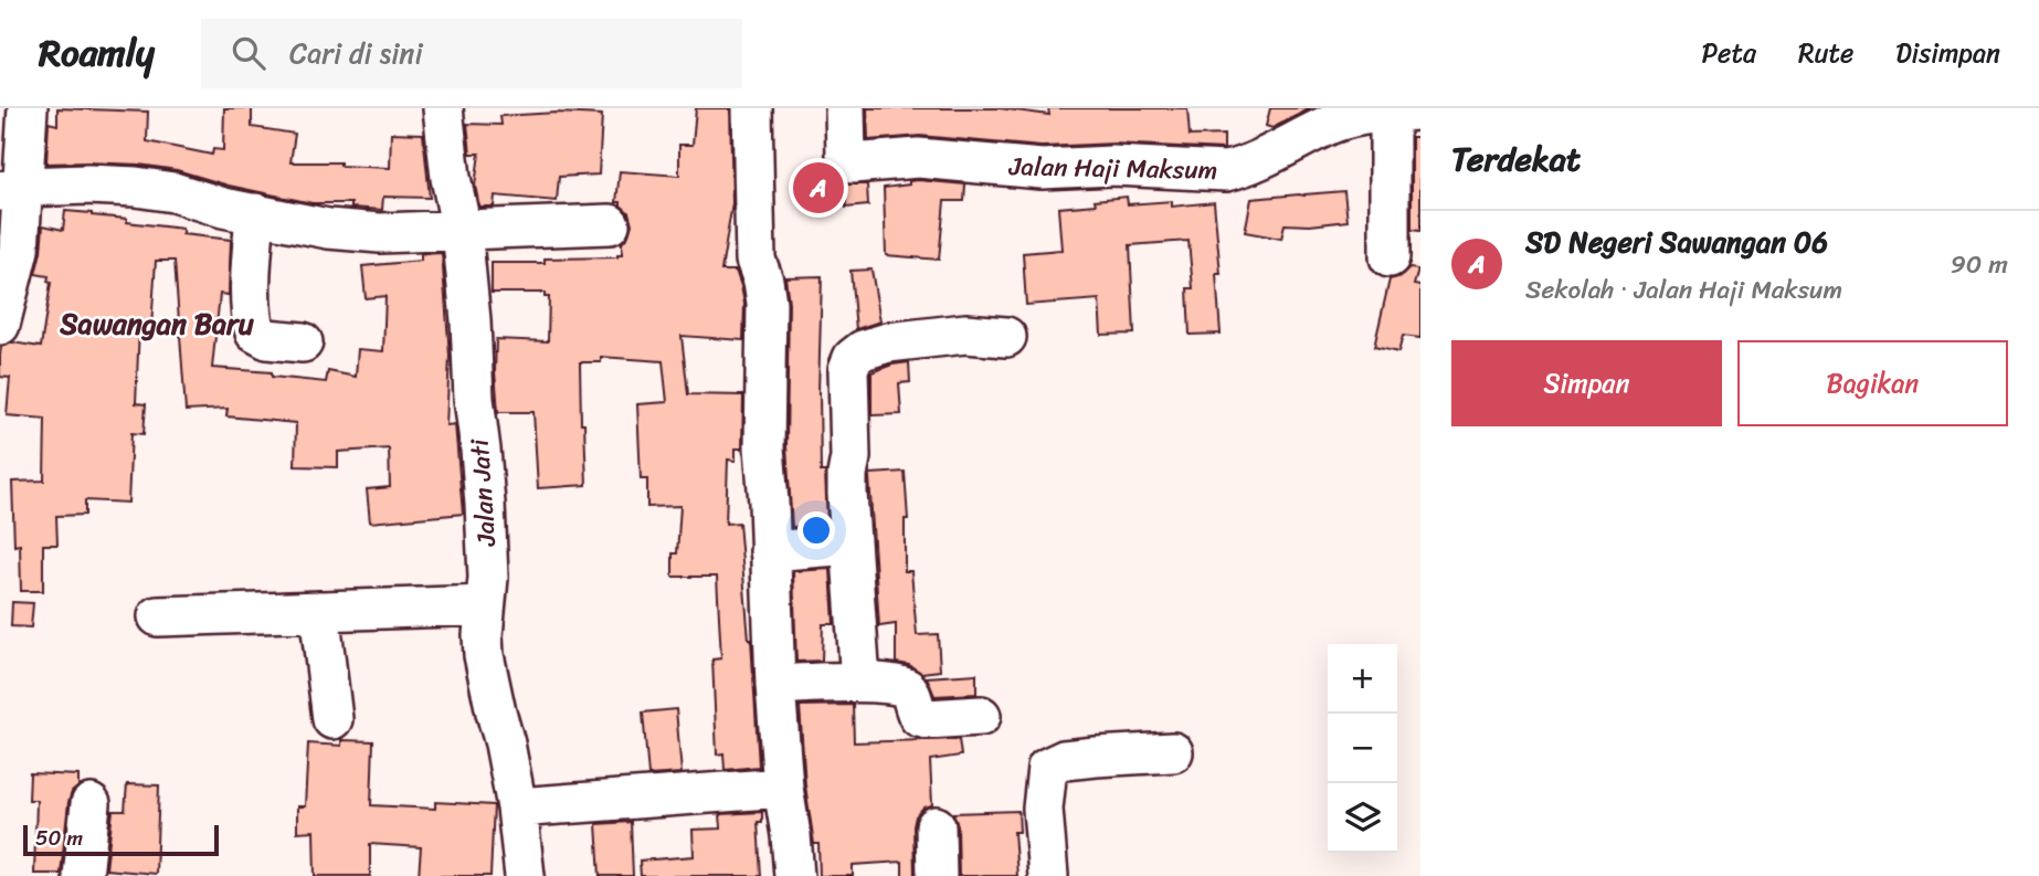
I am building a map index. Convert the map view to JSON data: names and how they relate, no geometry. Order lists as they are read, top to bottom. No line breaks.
{"streets":{"street":["Jalan Haji Maksum","Jalan Jati"]},"districts":["Sawangan Baru"],"scale_bar":"50 m","page":{"header":"Roamly","search":"Cari di sini","nav":["Peta","Rute","Disimpan"],"heading":"Terdekat","pins":"A","list":[{"mark":"A","name":"SD Negeri Sawangan 06","note":"Sekolah · Jalan Haji Maksum","value":"90 m"}],"buttons":["Simpan","Bagikan"],"map_buttons":["+","−"],"scale":"50 m"}}
